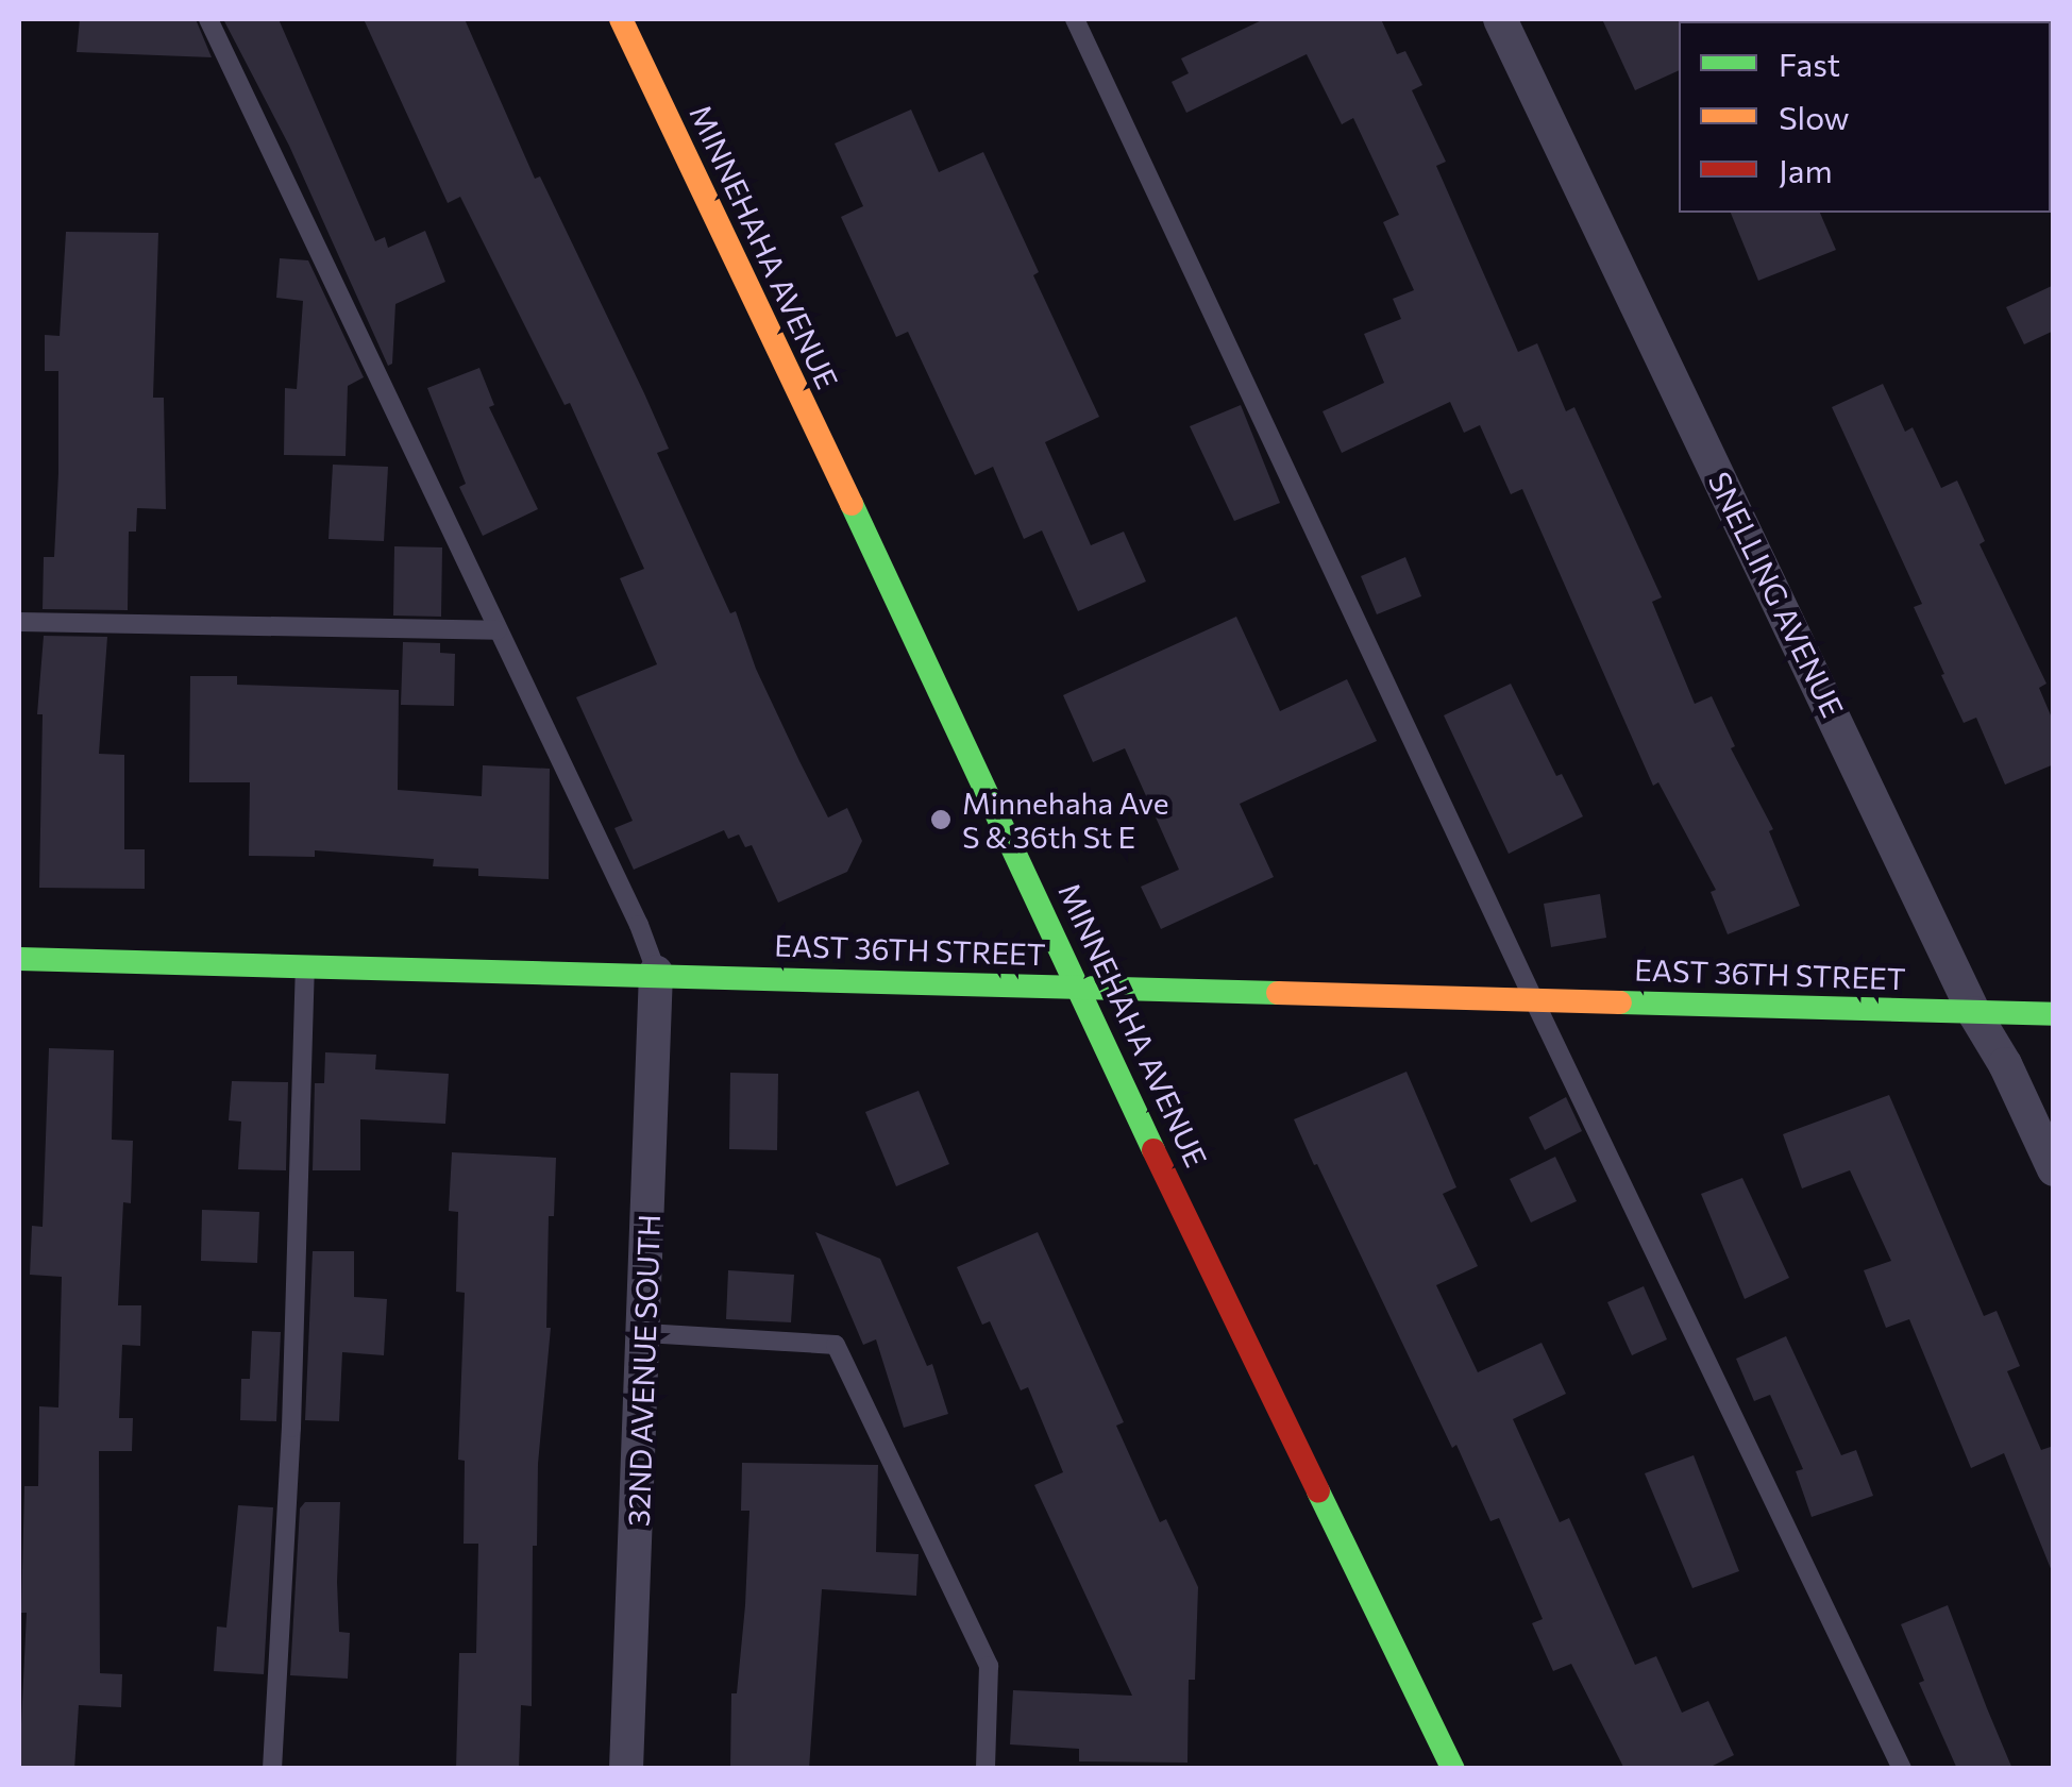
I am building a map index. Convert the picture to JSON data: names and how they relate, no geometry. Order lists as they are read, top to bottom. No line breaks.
{"streets":{"street":["MINNEHAHA AVENUE","SNELLING AVENUE","EAST 36TH STREET","32ND AVENUE SOUTH"]},"crossings":[["MINNEHAHA AVENUE","EAST 36TH STREET"],["SNELLING AVENUE","EAST 36TH STREET"],["EAST 36TH STREET","32ND AVENUE SOUTH"]],"places":["Minnehaha Ave S & 36th St E"],"legend":["Fast","Slow","Jam"]}
